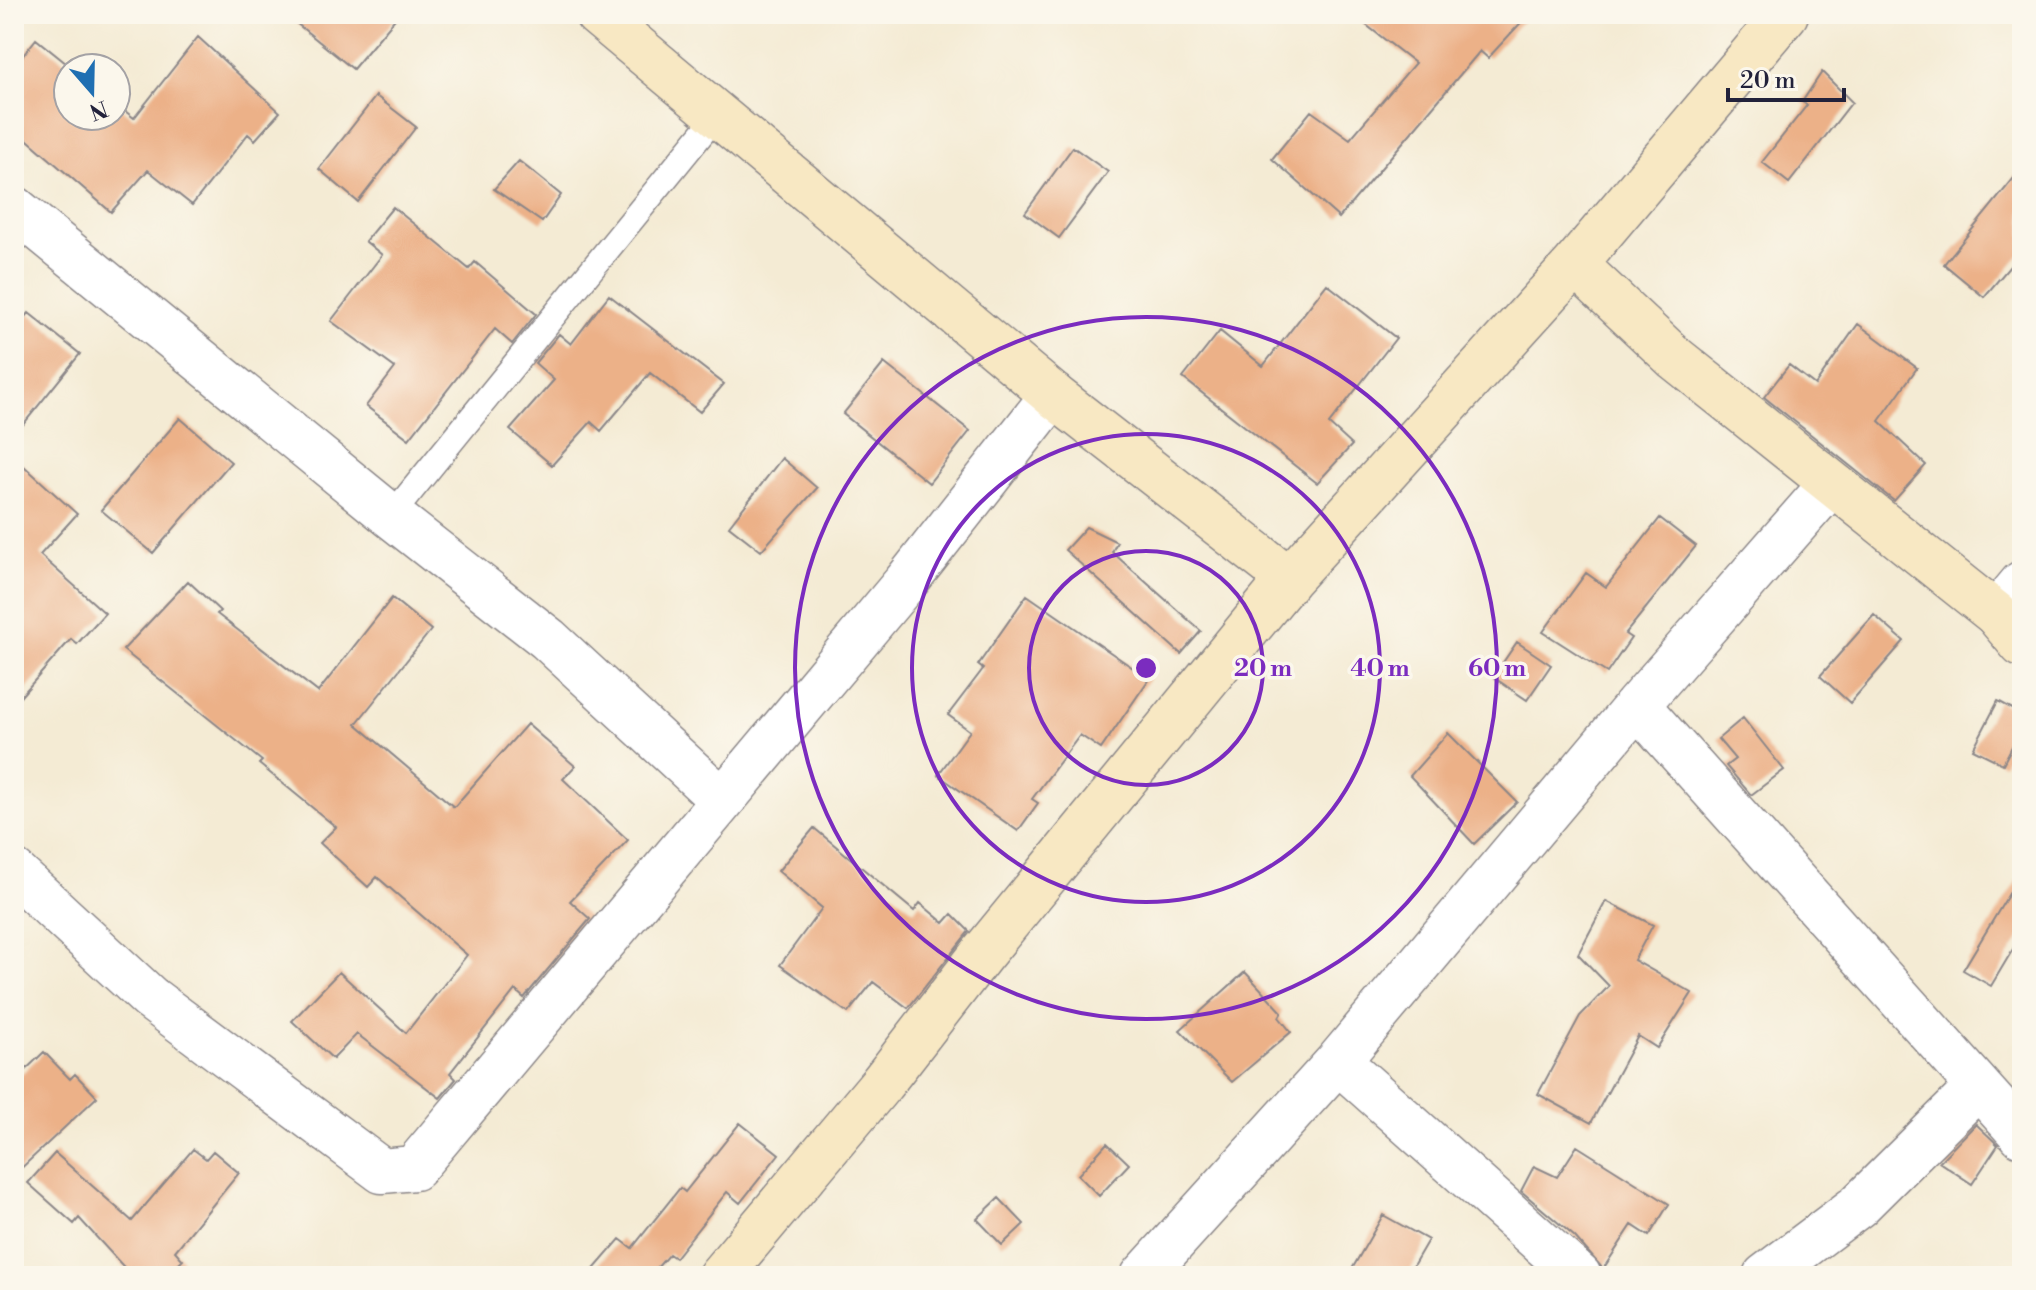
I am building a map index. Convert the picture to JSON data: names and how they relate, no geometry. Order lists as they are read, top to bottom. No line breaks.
{"scale_bar":"20 m","north":"bottom","rings":["20 m","40 m","60 m"]}
